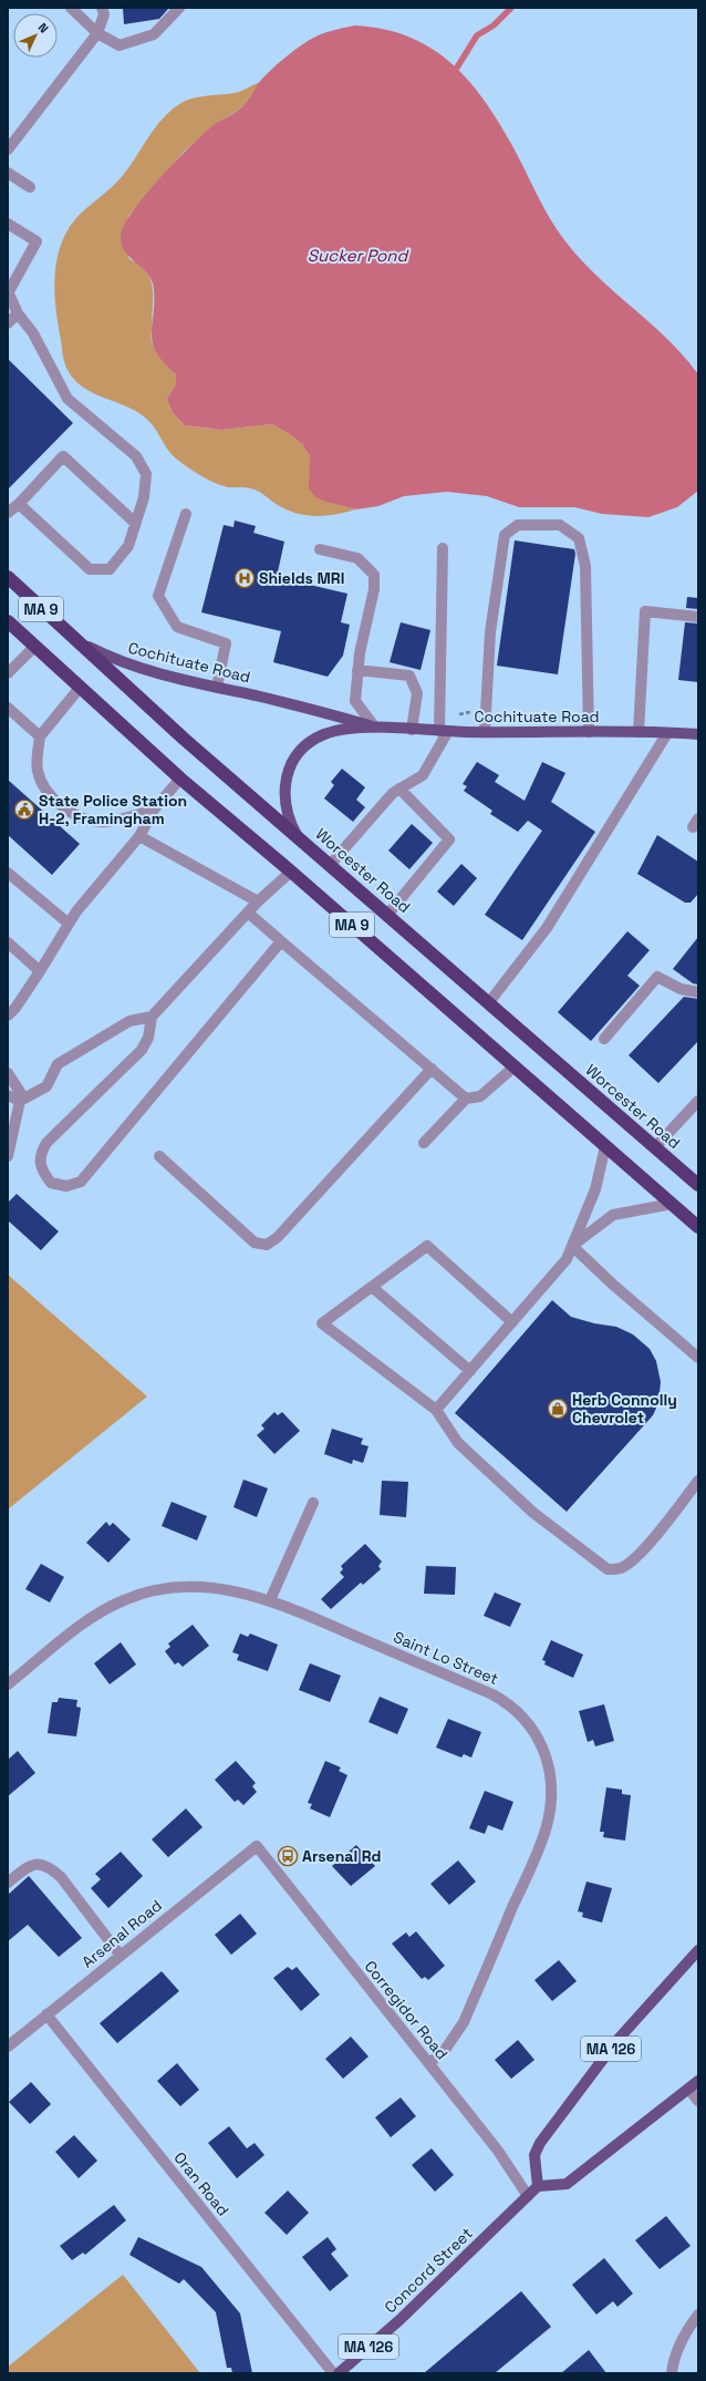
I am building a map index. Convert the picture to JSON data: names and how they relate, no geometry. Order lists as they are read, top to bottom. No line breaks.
{"streets":{"highway":["MA 9","Worcester Road"],"main road":["Cochituate Road","MA 126","Concord Street"],"street":["Saint Lo Street","Arsenal Road","Corregidor Road","Oran Road"]},"crossings":[["Cochituate Road","Worcester Road"],["Saint Lo Street","Corregidor Road"],["Arsenal Road","Corregidor Road"],["Arsenal Road","Oran Road"],["Corregidor Road","Concord Street"],["MA 126","Concord Street"]],"water":["Sucker Pond"],"places":{"hospital":["Shields MRI"],"public building":["State Police Station H-2, Framingham"],"shop":["Herb Connolly Chevrolet"],"bus stop":["Arsenal Rd"]},"north":"top right"}
